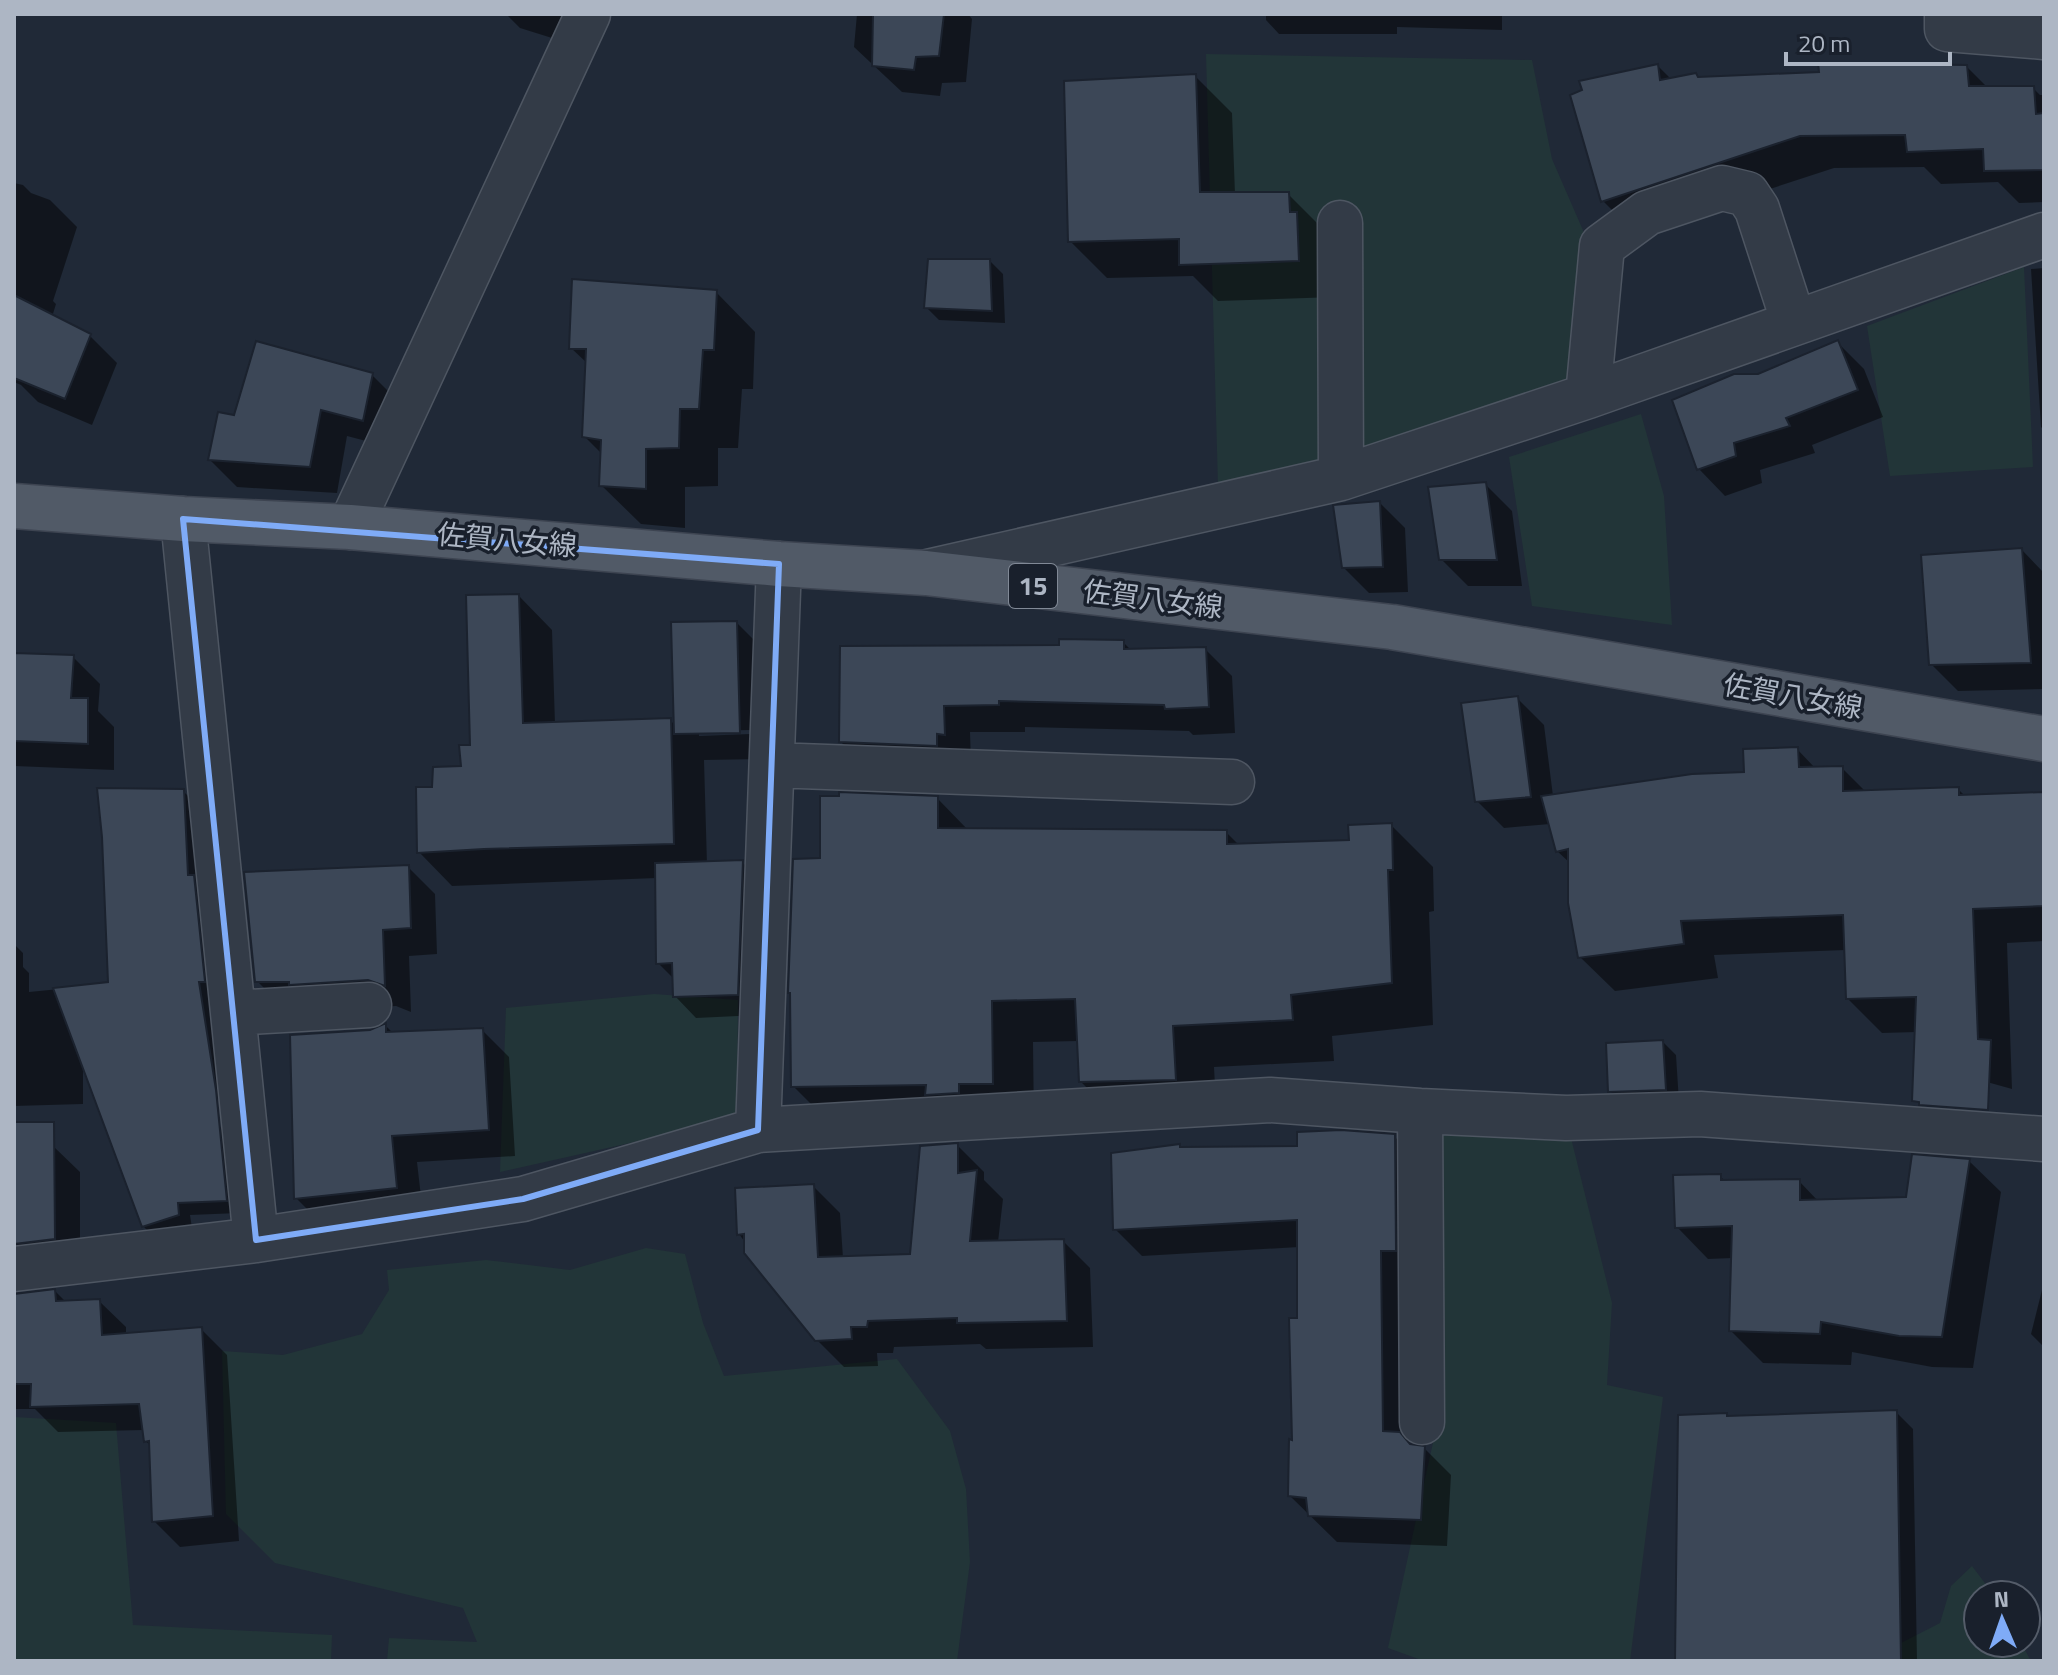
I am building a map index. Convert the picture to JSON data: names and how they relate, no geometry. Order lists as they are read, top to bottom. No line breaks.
{"streets":{"main road":["佐賀八女線","15"]},"scale_bar":"20 m","north":"top"}
